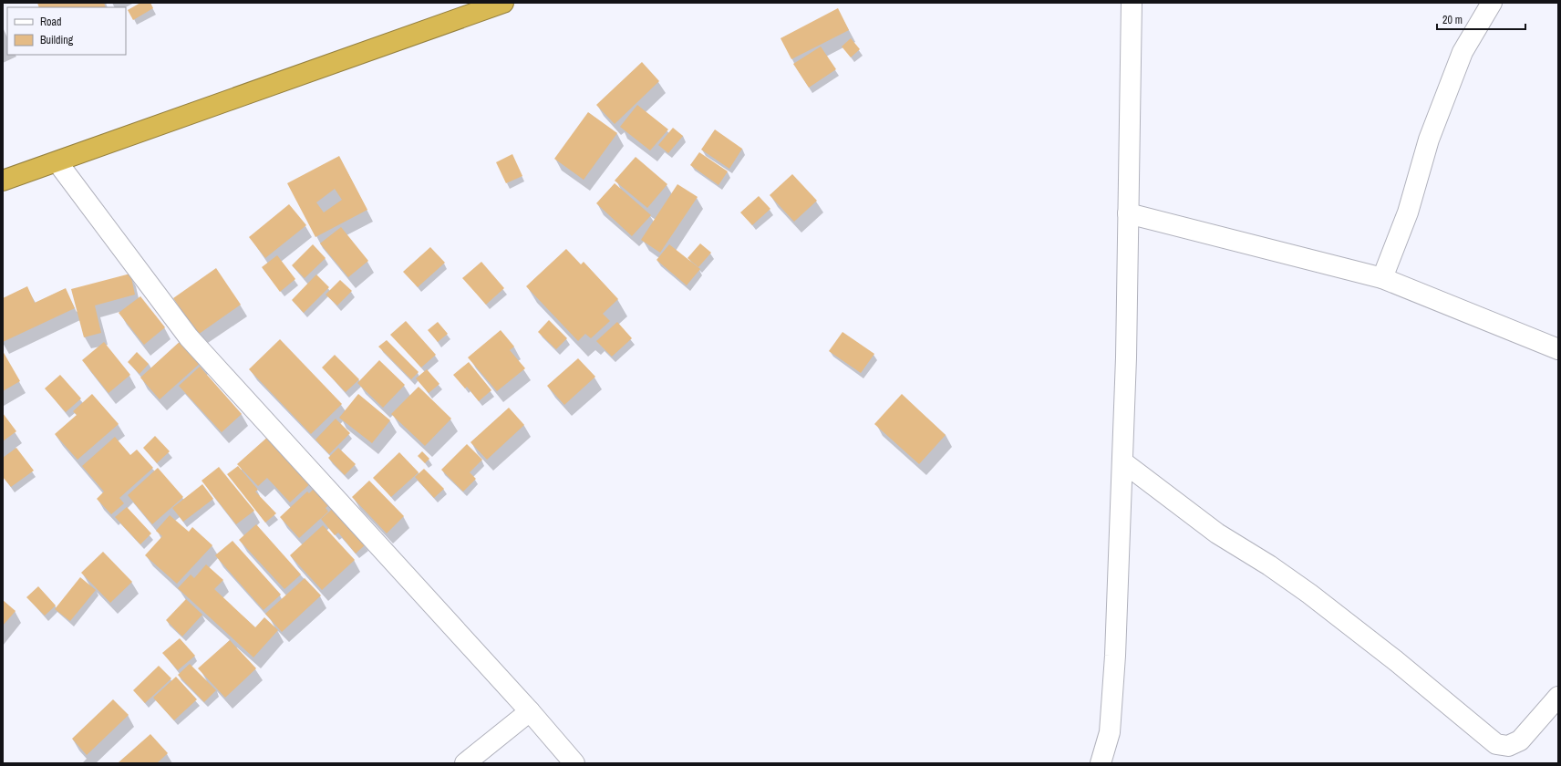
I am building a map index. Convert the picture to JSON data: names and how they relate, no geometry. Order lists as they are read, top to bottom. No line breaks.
{"legend":["Road","Building"],"scale_bar":"20 m"}
